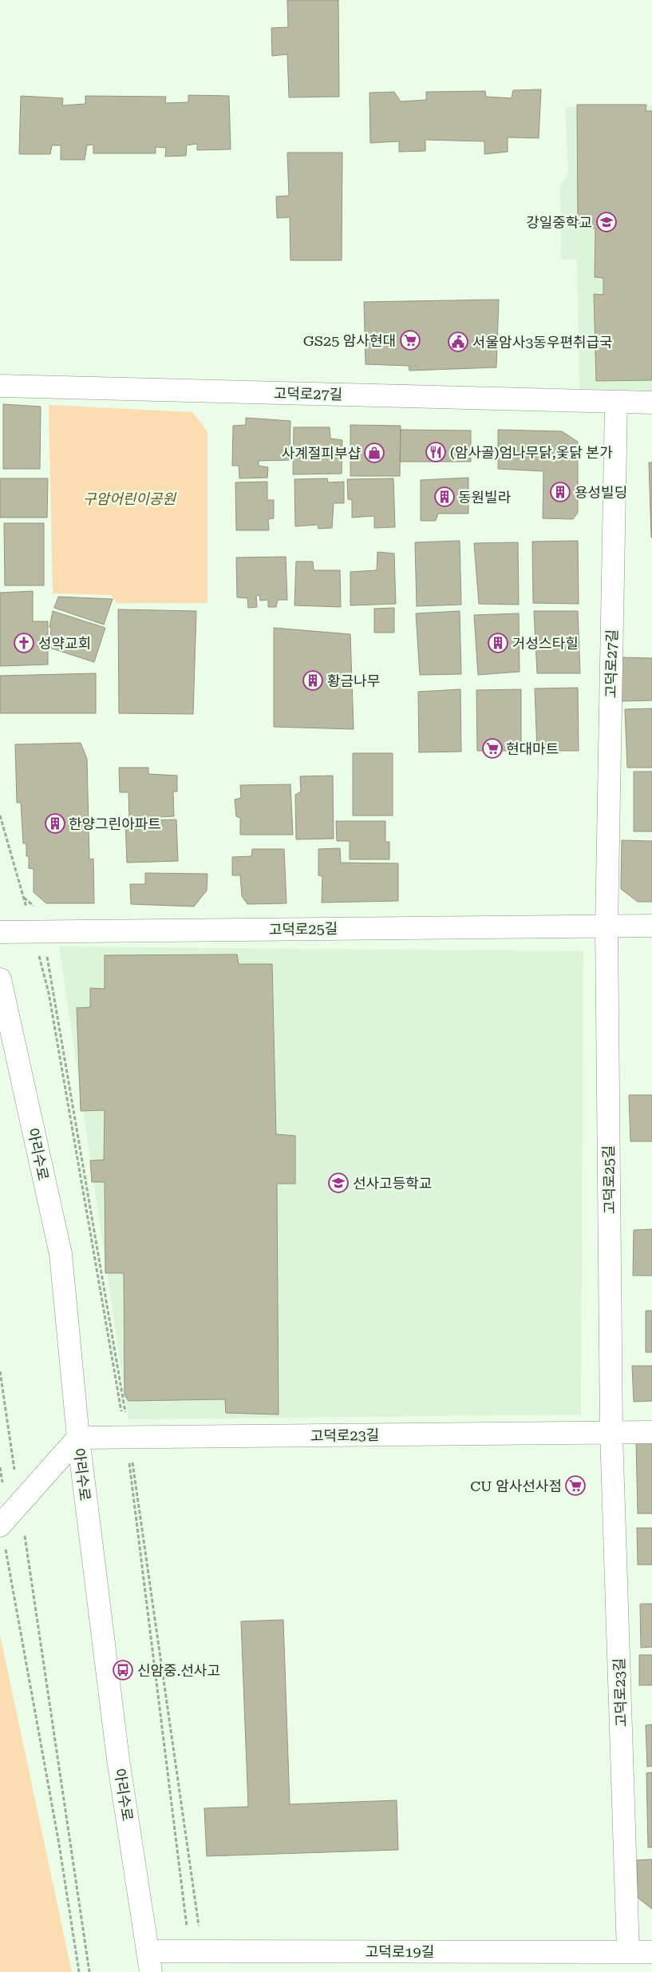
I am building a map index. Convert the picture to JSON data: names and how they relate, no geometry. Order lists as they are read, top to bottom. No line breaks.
{"streets":{"street":["고덕로27길","고덕로25길","아리수로","고덕로23길","고덕로19길"]},"crossings":[["고덕로27길","고덕로25길"],["고덕로25길","고덕로23길"],["아리수로","고덕로23길"],["아리수로","고덕로19길"],["고덕로23길","고덕로19길"]],"parks":["구암어린이공원"],"places":{"school or university":["강일중학교","선사고등학교"],"supermarket":["GS25 암사현대","현대마트","CU 암사선사점"],"public building":["서울암사3동우편취급국"],"restaurant":["(암사골)엄나무닭,옻닭 본가"],"shop":["사계절피부샵"],"building":["용성빌딩","동원빌라","거성스타힐","황금나무","한양그린아파트"],"church":["성약교회"],"bus stop":["신암중.선사고"]}}
